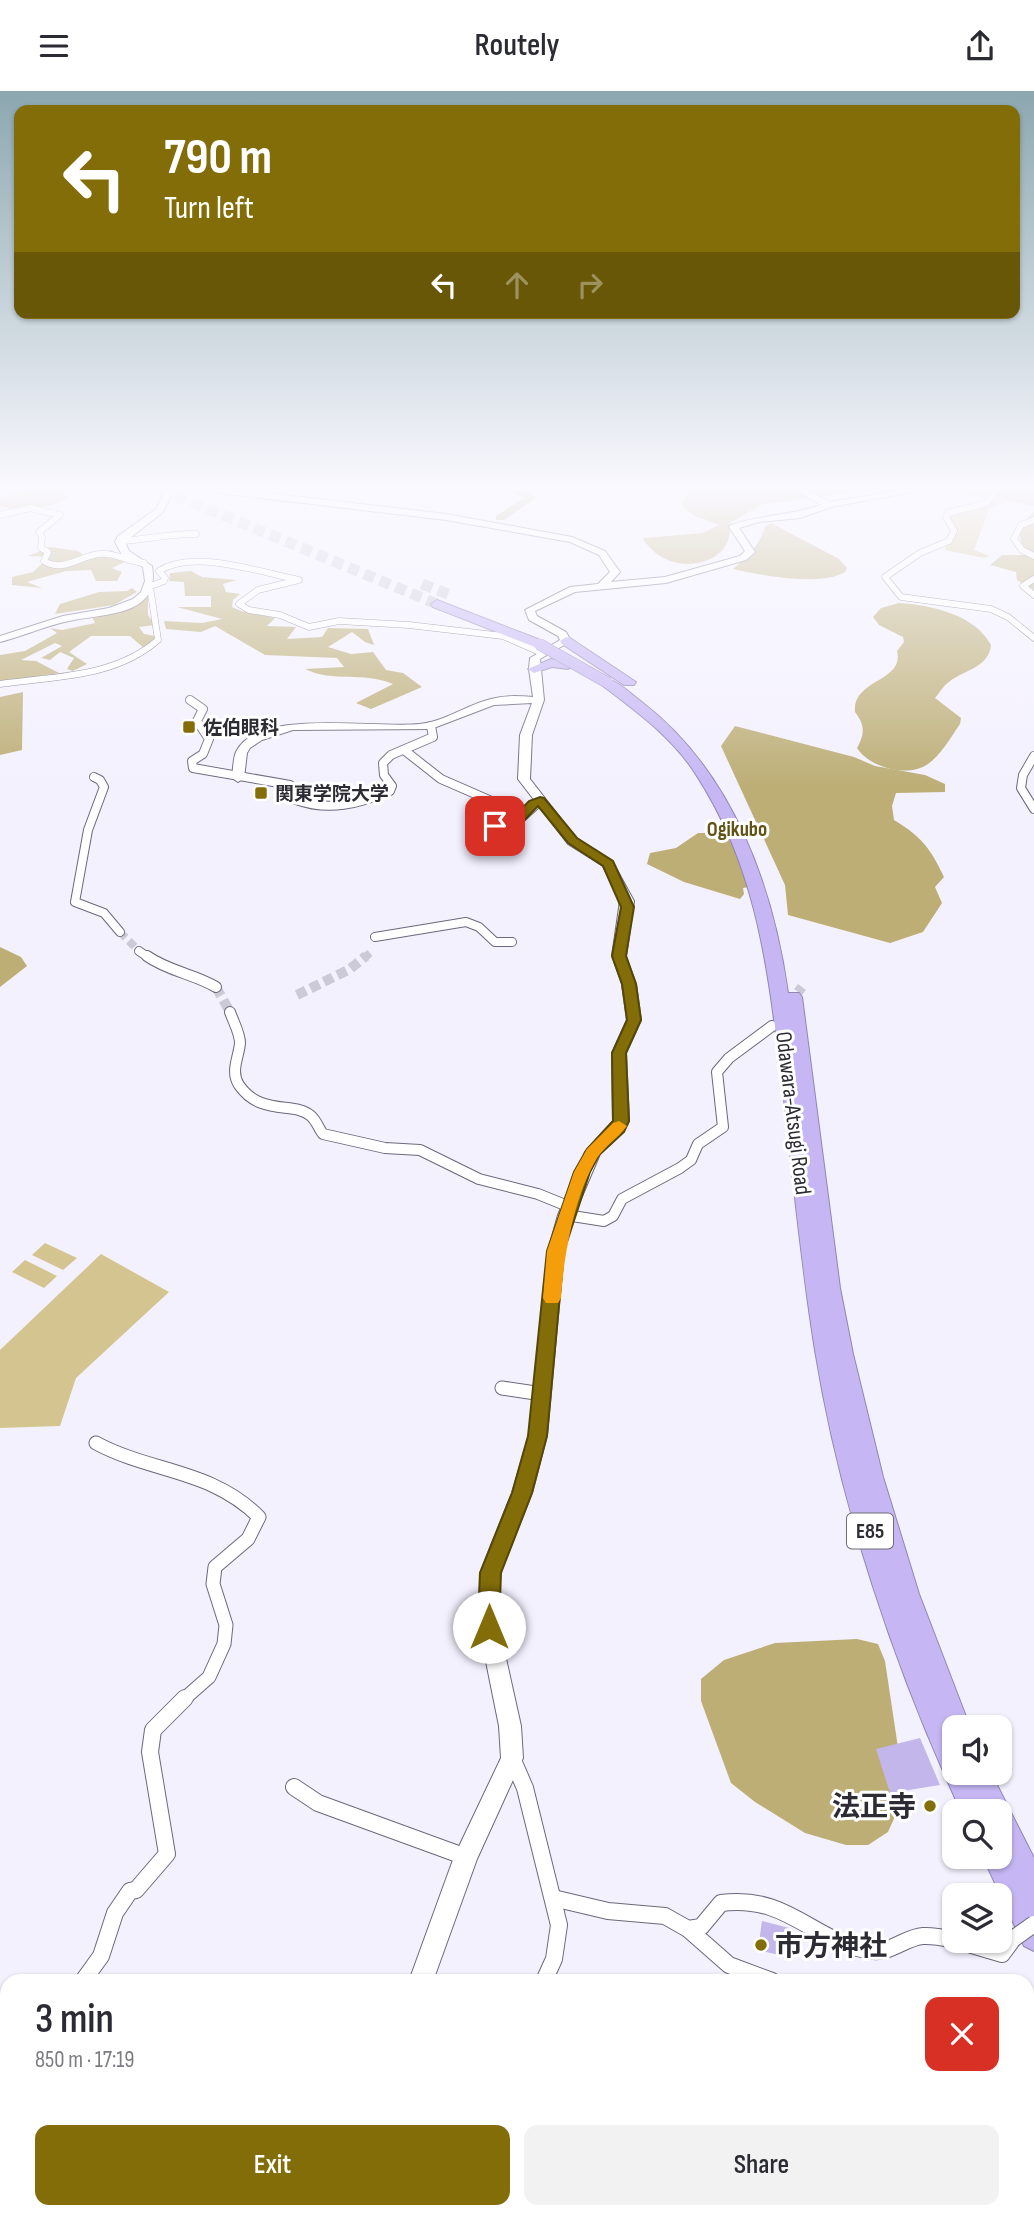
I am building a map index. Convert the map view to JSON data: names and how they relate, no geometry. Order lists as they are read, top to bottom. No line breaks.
{"streets":{"highway":["Odawara-Atsugi Road","E85"]},"districts":["Ogikubo"],"places":{"transit":["佐伯眼科","関東学院大学"],"other":["法正寺","市方神社"]},"page":{"header":"Routely","turn":["790 m","Turn left"],"heading":["3 min","850 m · 17:19"],"buttons":["Exit","Share"]}}
